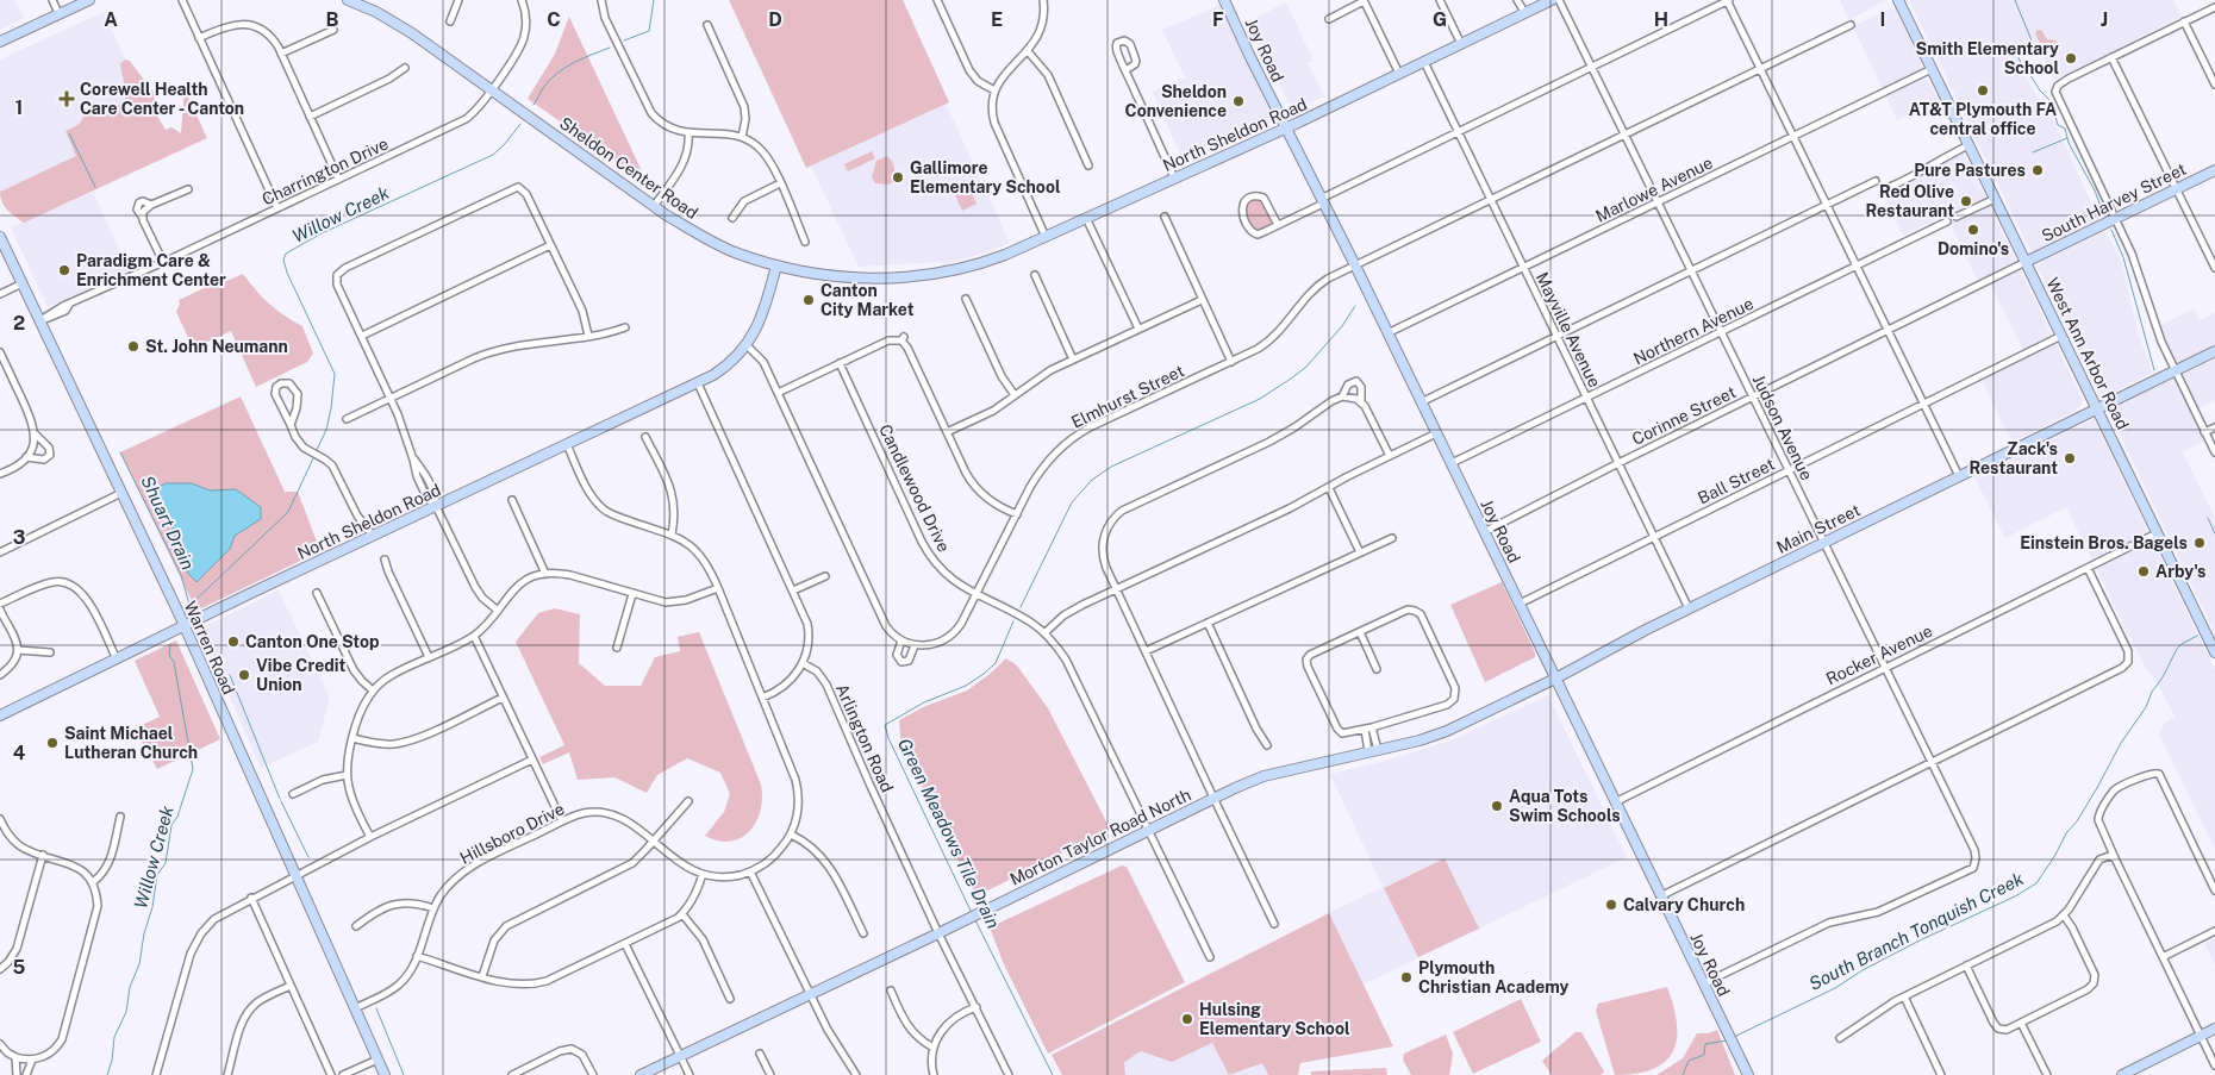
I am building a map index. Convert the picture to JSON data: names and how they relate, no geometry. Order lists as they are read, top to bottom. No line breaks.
{"streets":{"street":["Joy Road","North Sheldon Road","Sheldon Center Road","Charrington Drive","Marlowe Avenue","South Harvey Street","Mayville Avenue","Northern Avenue","West Ann Arbor Road","Elmhurst Street","Corinne Street","Judson Avenue","Ball Street","Candlewood Drive","Main Street","Warren Road","Rocker Avenue","Arlington Road","Hillsboro Drive","Morton Taylor Road North"]},"crossings":[["Joy Road","North Sheldon Road"],["Joy Road","Marlowe Avenue"],["Joy Road","Northern Avenue"],["Joy Road","Elmhurst Street"],["Joy Road","Corinne Street"],["Joy Road","Judson Avenue"],["Joy Road","Ball Street"],["Joy Road","Main Street"],["Joy Road","Rocker Avenue"],["Joy Road","Morton Taylor Road North"],["North Sheldon Road","Sheldon Center Road"],["North Sheldon Road","Mayville Avenue"],["North Sheldon Road","Warren Road"],["Sheldon Center Road","Charrington Drive"],["Charrington Drive","Warren Road"],["Marlowe Avenue","Mayville Avenue"],["Marlowe Avenue","West Ann Arbor Road"],["Marlowe Avenue","Judson Avenue"],["South Harvey Street","West Ann Arbor Road"],["South Harvey Street","Corinne Street"],["Mayville Avenue","Northern Avenue"],["Mayville Avenue","Elmhurst Street"],["Mayville Avenue","Corinne Street"],["Mayville Avenue","Ball Street"],["Mayville Avenue","Main Street"],["Northern Avenue","Judson Avenue"],["West Ann Arbor Road","Corinne Street"],["West Ann Arbor Road","Ball Street"],["West Ann Arbor Road","Main Street"],["West Ann Arbor Road","Rocker Avenue"],["Elmhurst Street","Judson Avenue"],["Elmhurst Street","Candlewood Drive"],["Corinne Street","Judson Avenue"],["Judson Avenue","Ball Street"],["Judson Avenue","Main Street"],["Judson Avenue","Rocker Avenue"],["Candlewood Drive","Morton Taylor Road North"],["Main Street","Morton Taylor Road North"],["Warren Road","Hillsboro Drive"],["Arlington Road","Morton Taylor Road North"]],"water":["Willow Creek","Shuart Drain","Green Meadows Tile Drain","South Branch Tonquish Creek"],"places":{"other":["Smith Elementary School","AT&T Plymouth FA central office","Sheldon Convenience","Pure Pastures","Gallimore Elementary School","Red Olive Restaurant","Domino's","Paradigm Care & Enrichment Center","Canton City Market","St. John Neumann","Zack's Restaurant","Einstein Bros. Bagels","Arby's","Canton One Stop","Vibe Credit Union","Saint Michael Lutheran Church","Aqua Tots Swim Schools","Calvary Church","Plymouth Christian Academy","Hulsing Elementary School"],"health":["Corewell Health Care Center - Canton"]},"grid":{"columns":["A","B","C","D","E","F","G","H","I","J"],"rows":["1","2","3","4","5"]}}
